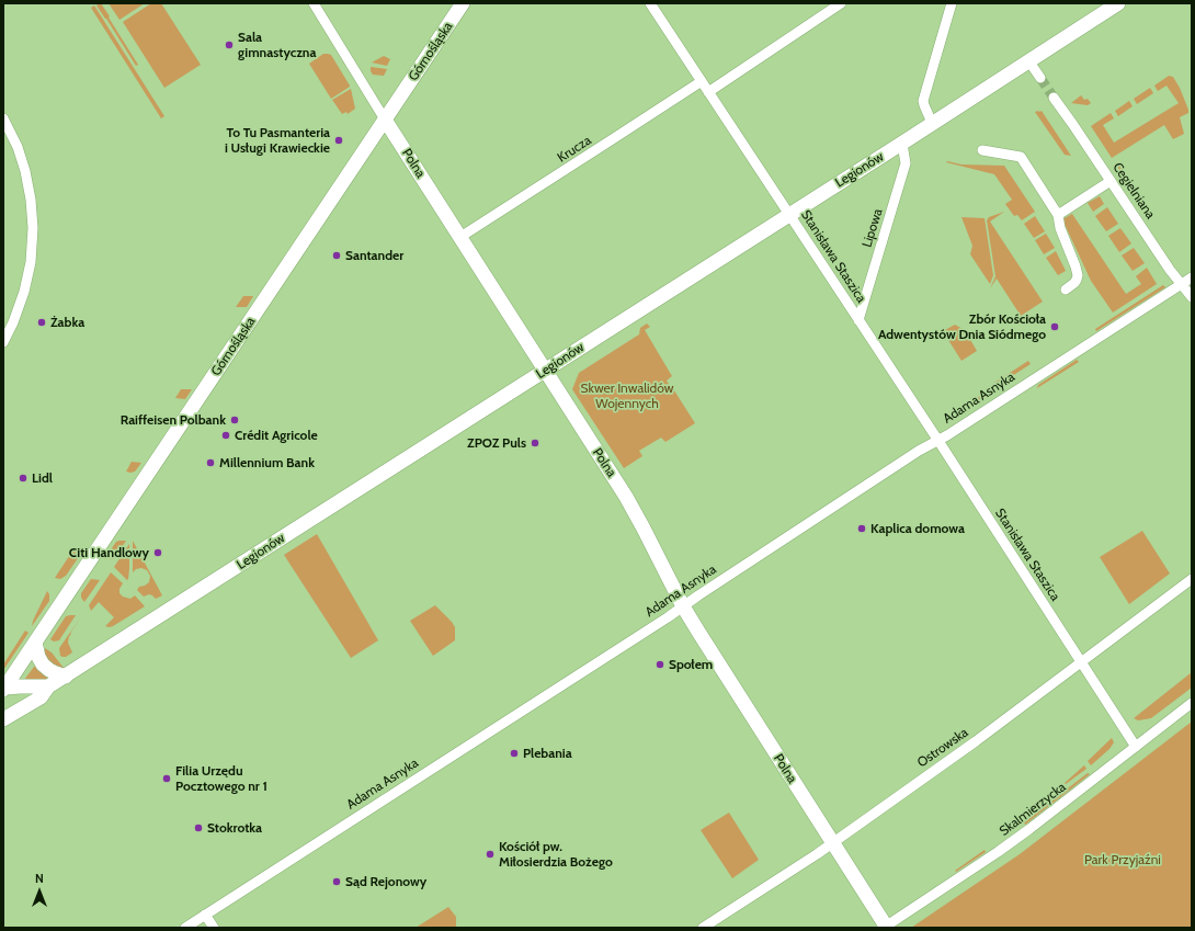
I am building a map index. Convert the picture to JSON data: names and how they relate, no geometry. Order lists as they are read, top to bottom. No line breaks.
{"streets":{"street":["Górnośląska","Krucza","Polna","Legionów","Cegielniana","Lipowa","Stanisława Staszica","Adama Asnyka","Ostrowska","Skalmierzycka"]},"crossings":[["Górnośląska","Polna"],["Krucza","Polna"],["Krucza","Stanisława Staszica"],["Polna","Legionów"],["Polna","Adama Asnyka"],["Polna","Ostrowska"],["Polna","Skalmierzycka"],["Legionów","Lipowa"],["Legionów","Stanisława Staszica"],["Cegielniana","Adama Asnyka"],["Lipowa","Stanisława Staszica"],["Stanisława Staszica","Adama Asnyka"],["Stanisława Staszica","Ostrowska"],["Stanisława Staszica","Skalmierzycka"]],"parks":["Skwer Inwalidów Wojennych","Park Przyjaźni"],"places":["Sala gimnastyczna","To Tu Pasmanteria i Usługi Krawieckie","Santander","Żabka","Zbór Kościoła Adwentystów Dnia Siódmego","Raiffeisen Polbank","Crédit Agricole","ZPOZ Puls","Millennium Bank","Lidl","Kaplica domowa","Citi Handlowy","Społem","Plebania","Filia Urzędu Pocztowego nr 1","Stokrotka","Kościół pw. Miłosierdzia Bożego","Sąd Rejonowy"],"north":"top"}
